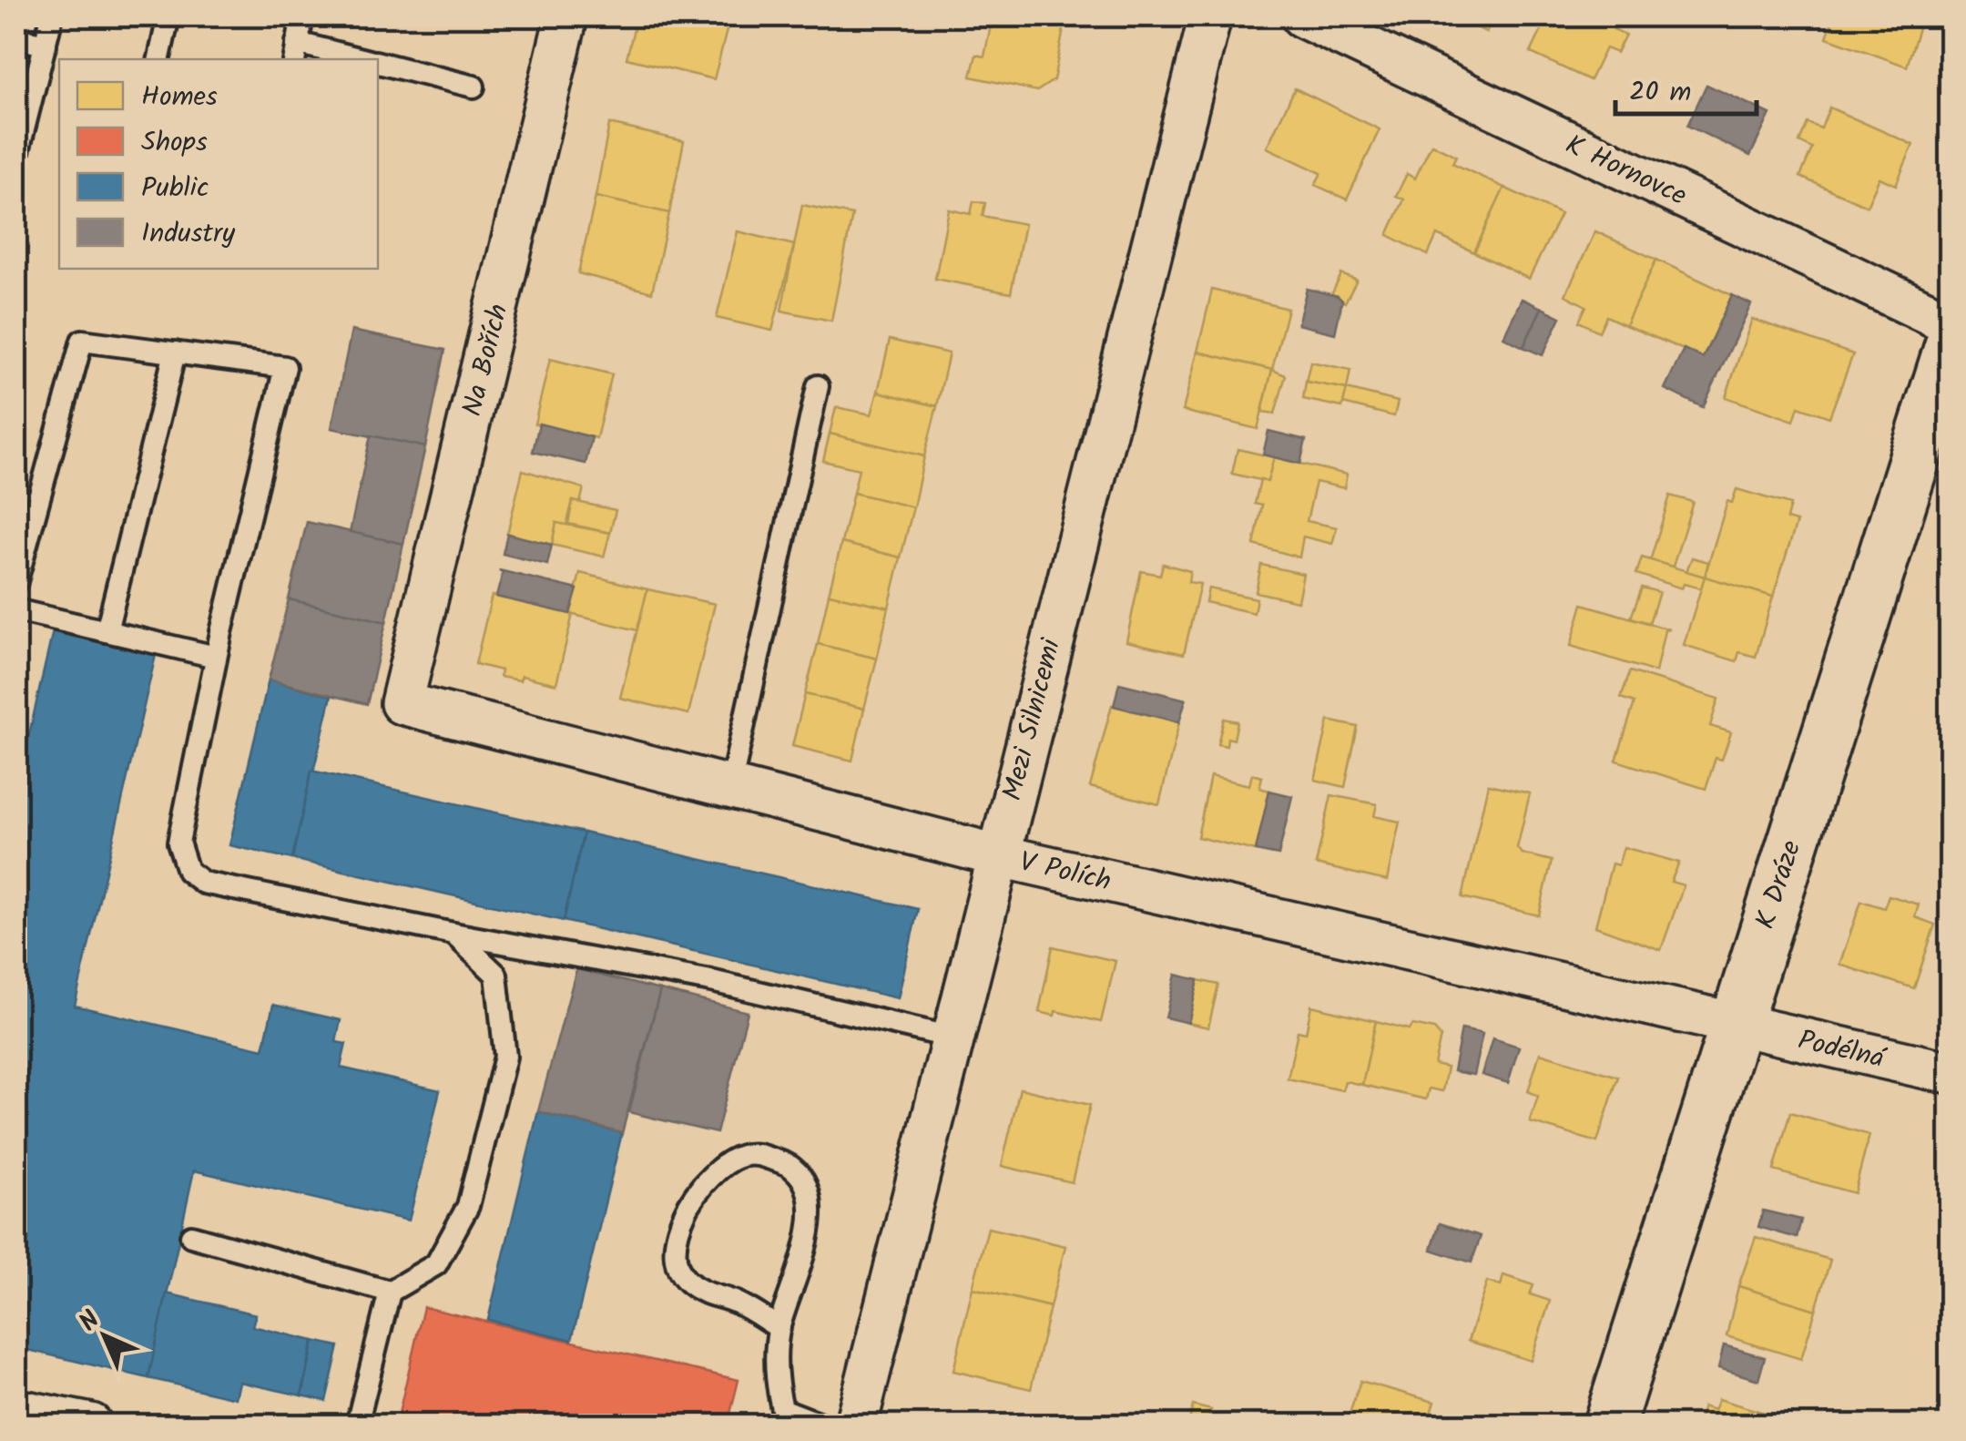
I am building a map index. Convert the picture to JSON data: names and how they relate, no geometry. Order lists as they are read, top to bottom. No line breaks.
{"streets":{"street":["K Hornovce","Na Bořích","Mezi Silnicemi","V Polích","K Dráze","Podélná"]},"crossings":[["Na Bořích","V Polích"],["Mezi Silnicemi","V Polích"],["V Polích","K Dráze"],["V Polích","Podélná"],["K Dráze","Podélná"]],"legend":["Homes","Shops","Public","Industry"],"scale_bar":"20 m","north":"top left"}
